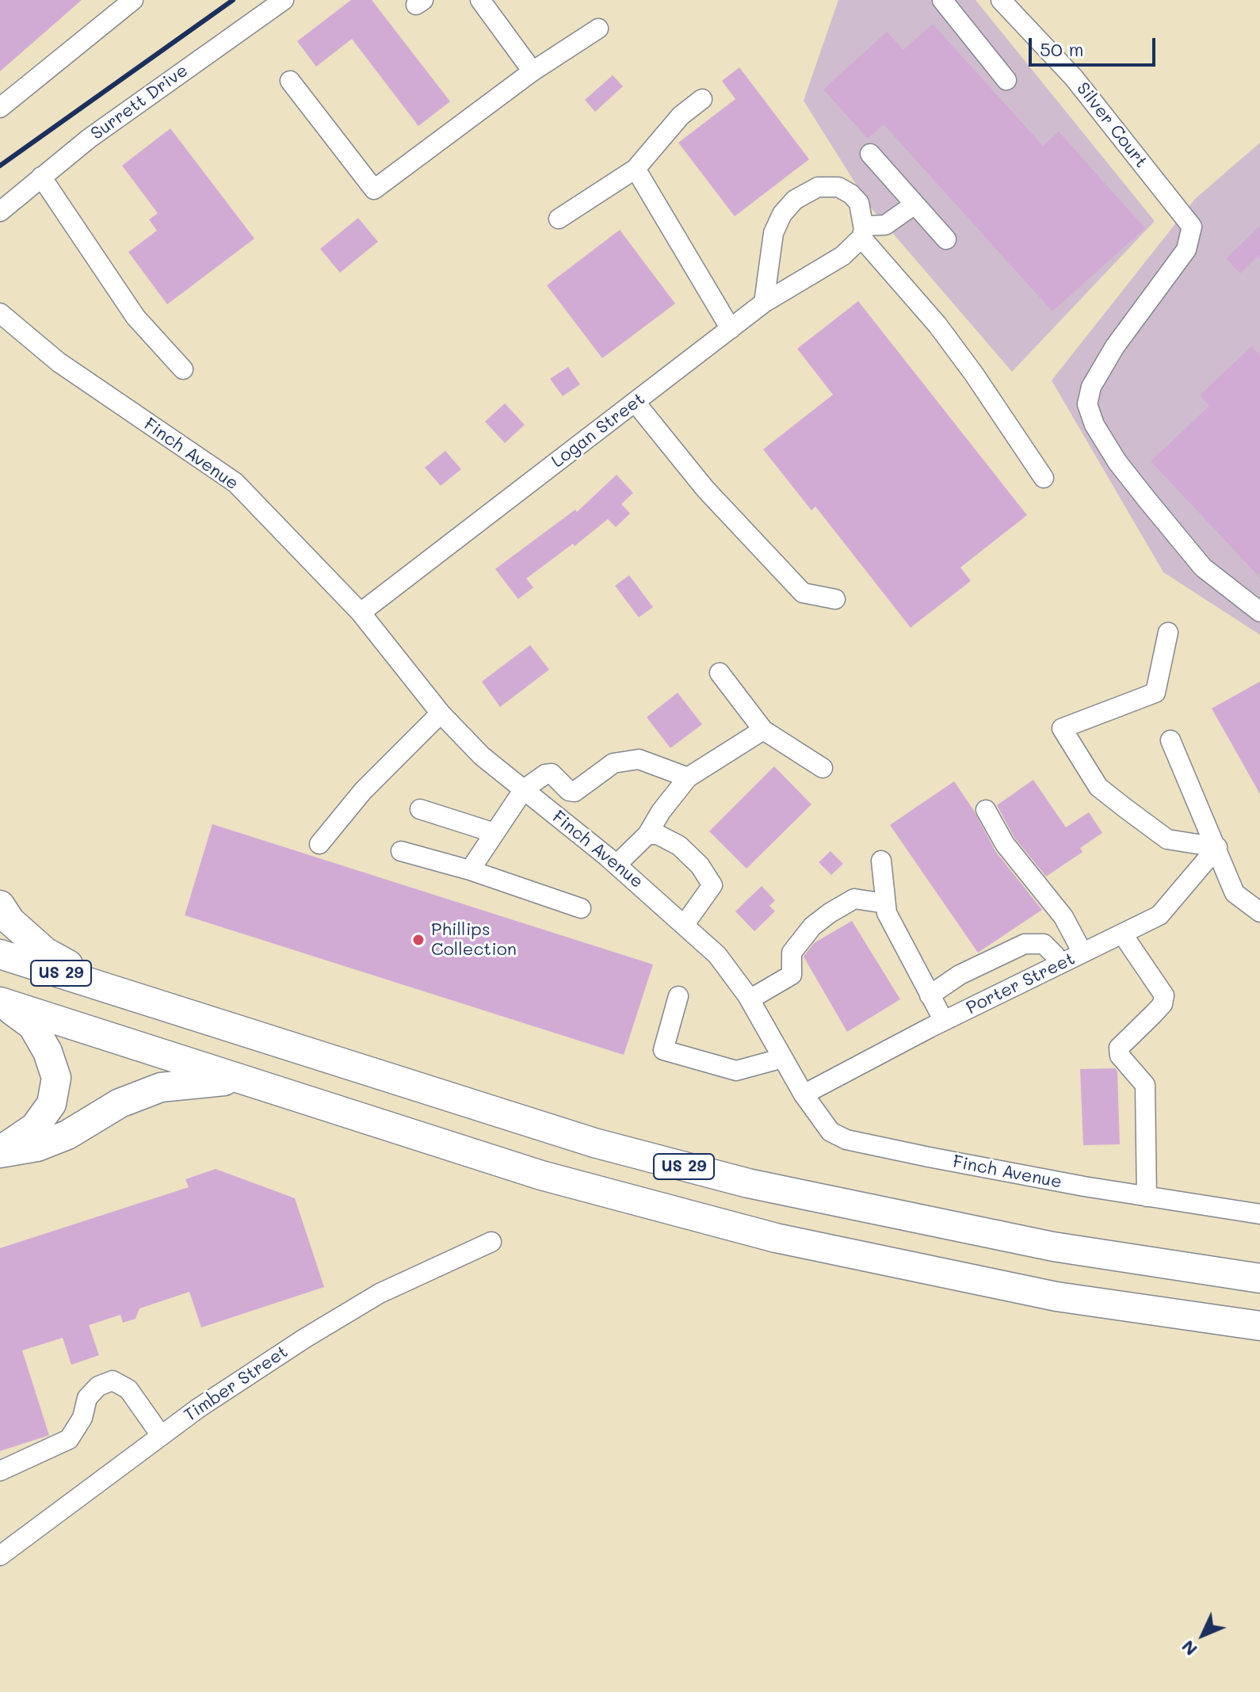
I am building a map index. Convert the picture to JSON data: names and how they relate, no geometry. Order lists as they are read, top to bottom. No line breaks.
{"streets":{"highway":["US 29"],"street":["Surrett Drive","Silver Court","Logan Street","Finch Avenue","Porter Street","Timber Street"]},"crossings":[["Logan Street","Finch Avenue"],["Finch Avenue","Porter Street"]],"places":["Phillips Collection"],"scale_bar":"50 m","north":"bottom left"}
